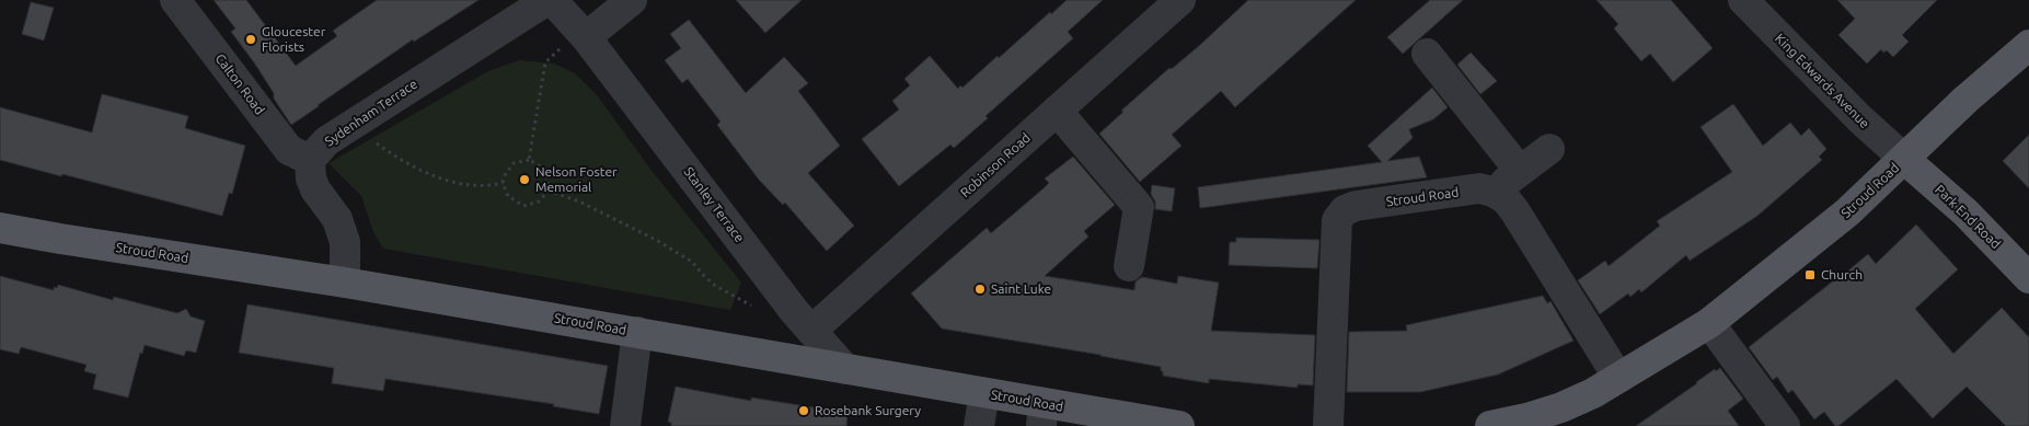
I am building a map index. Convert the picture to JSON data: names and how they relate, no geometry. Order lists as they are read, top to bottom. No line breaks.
{"streets":{"main road":["Stroud Road","Park End Road"],"street":["King Edwards Avenue","Calton Road","Sydenham Terrace","Robinson Road","Stanley Terrace"]},"crossings":[["King Edwards Avenue","Stroud Road"],["King Edwards Avenue","Park End Road"],["Calton Road","Sydenham Terrace"],["Robinson Road","Stanley Terrace"],["Stroud Road","Stanley Terrace"],["Stroud Road","Park End Road"]],"places":{"other":["Gloucester Florists","Nelson Foster Memorial","Saint Luke","Rosebank Surgery"],"transit":["Church"]}}
